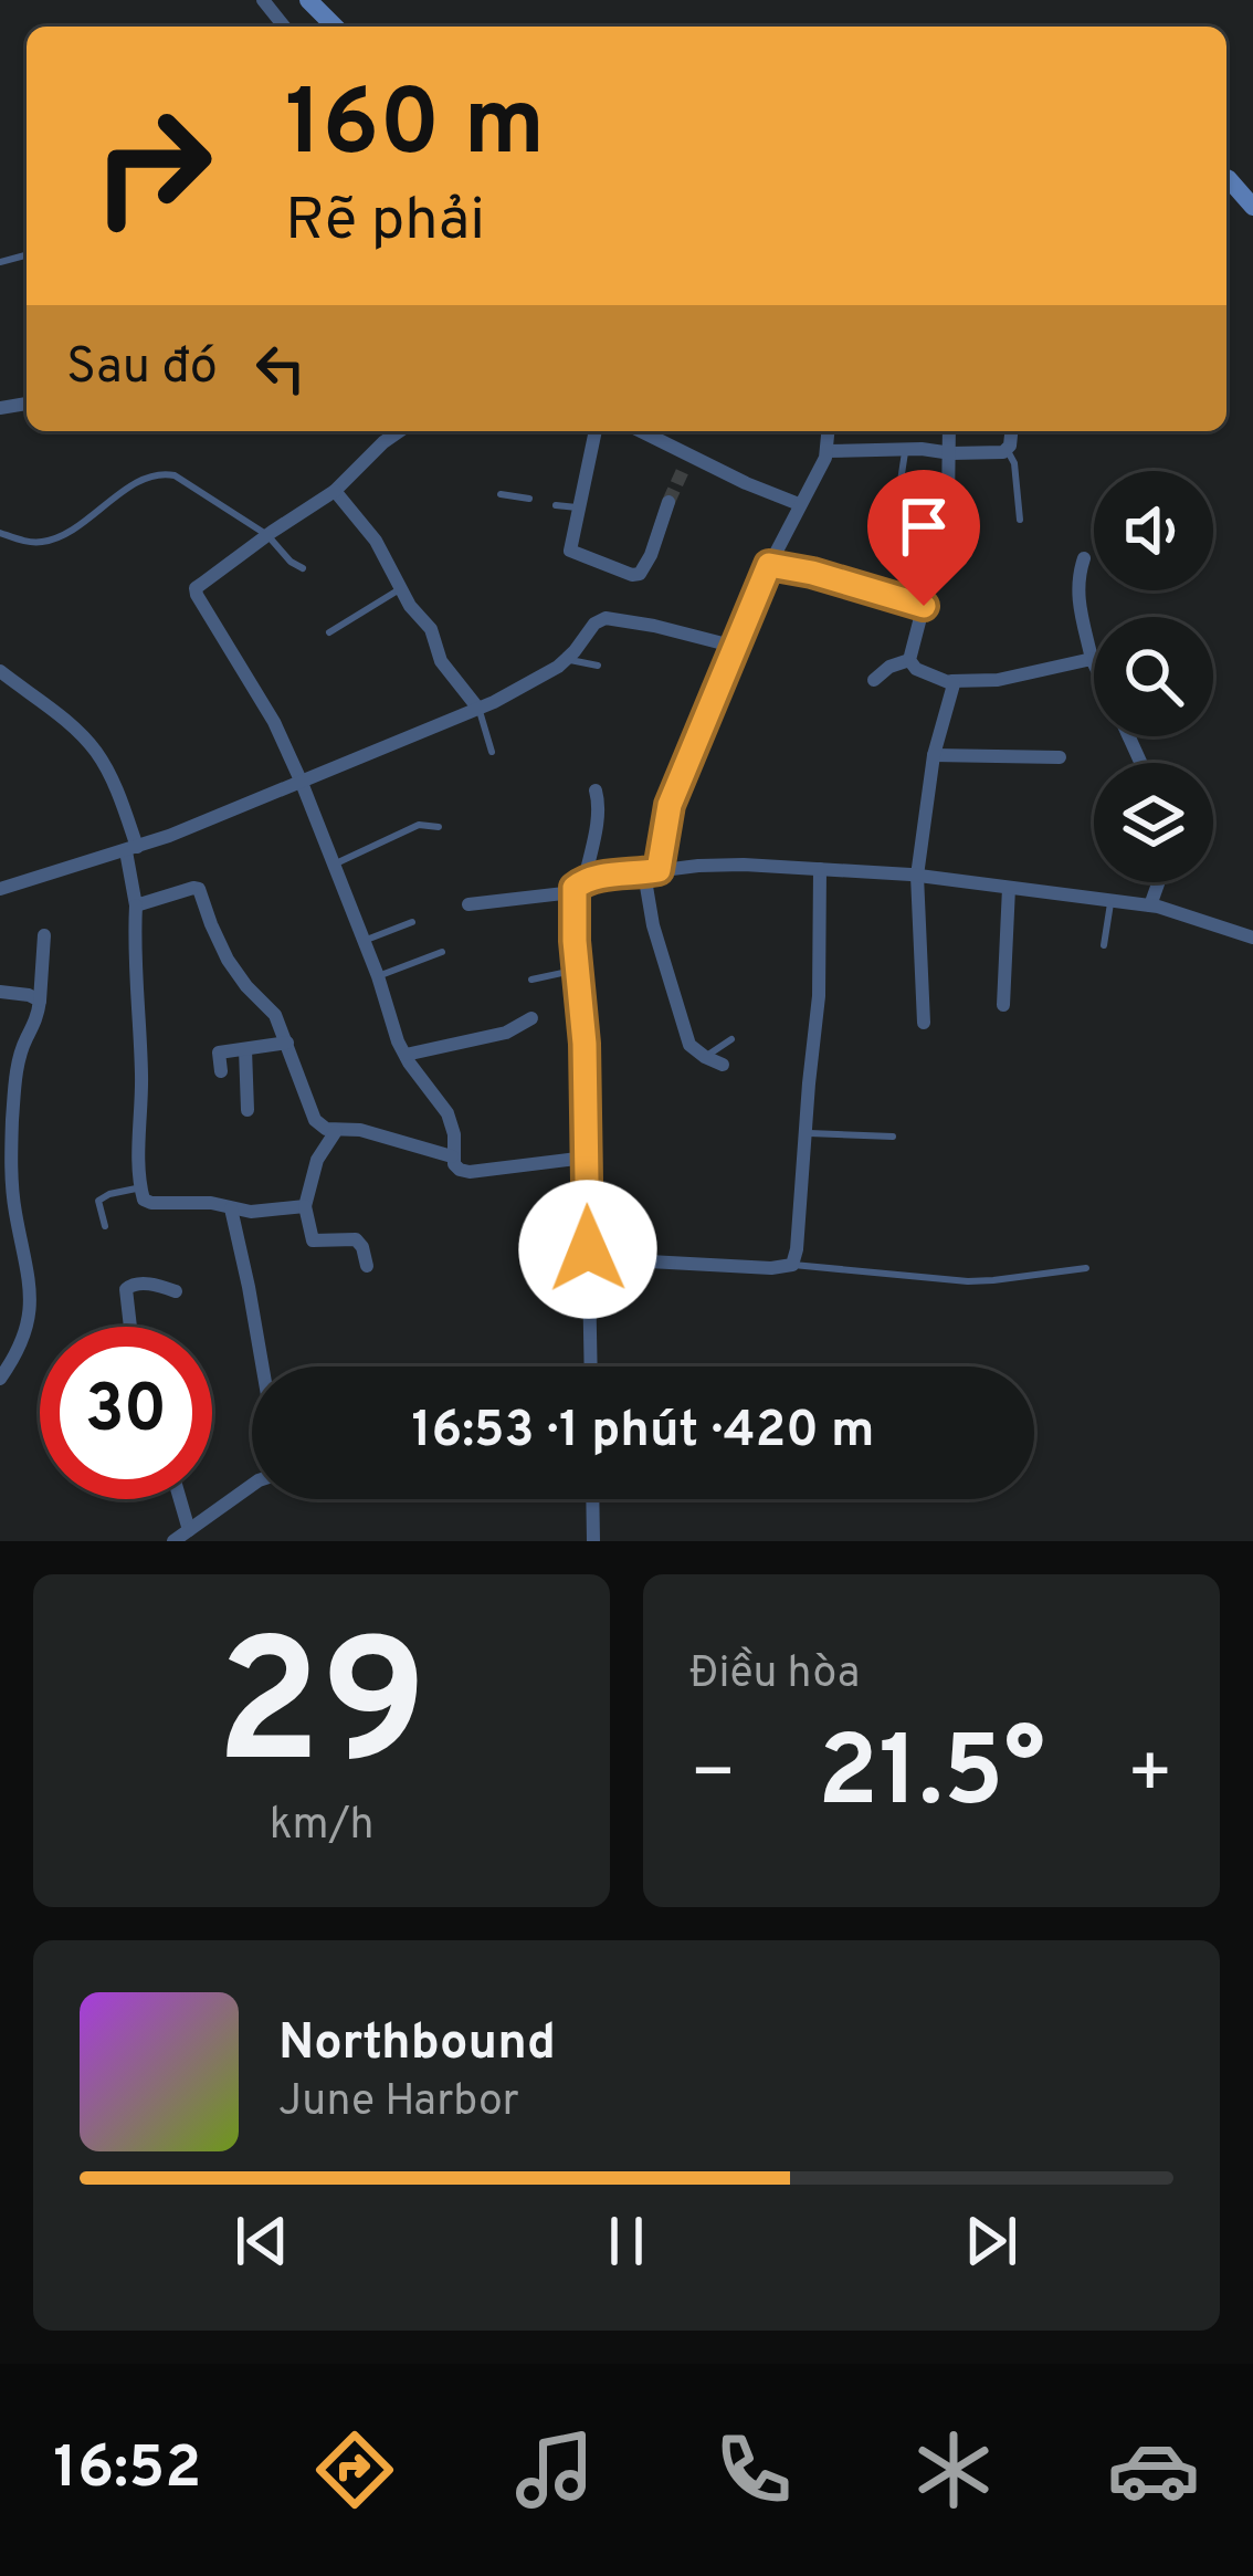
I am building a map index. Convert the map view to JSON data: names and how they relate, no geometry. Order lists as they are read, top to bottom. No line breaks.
{"page":{"turn":["160 m","Rẽ phải"],"then":"Sau đó","limit":"30","trip":"16:53 · 1 phút · 420 m","tile":[["29","km/h"],"Điều hòa"],"heat":["−","21.5°","+"],"song":["Northbound","June Harbor"],"tabs":"16:52"}}
